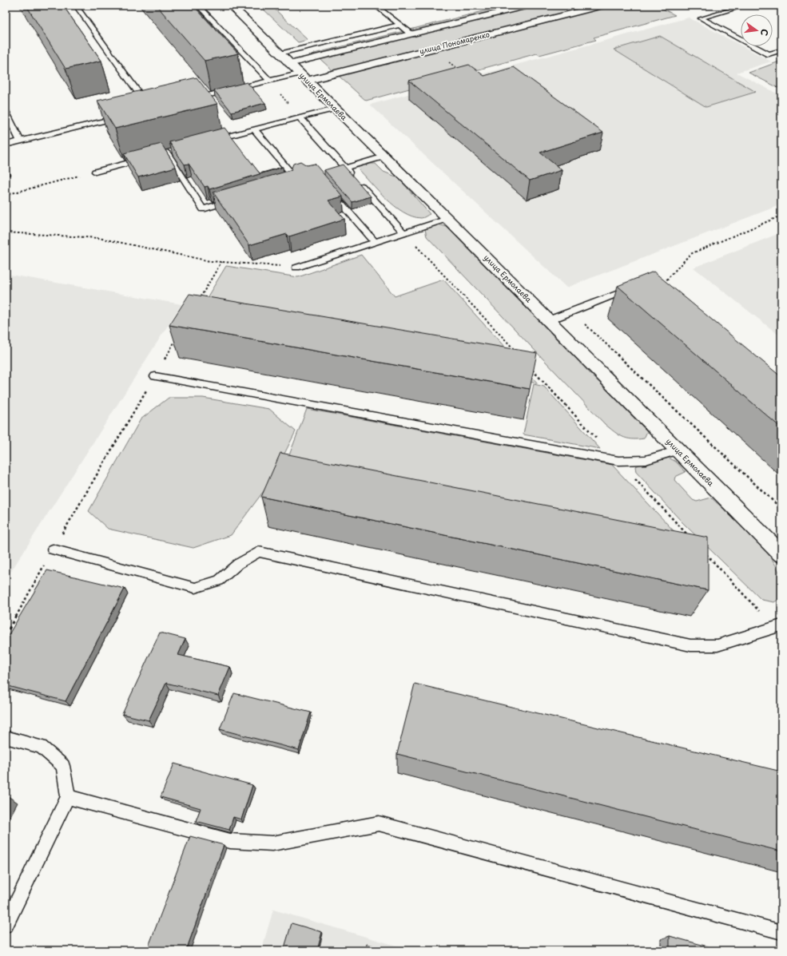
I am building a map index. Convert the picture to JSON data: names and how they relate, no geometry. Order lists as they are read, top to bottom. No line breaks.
{"streets":{"street":["улица Пономаренко","улица Ермолаева"]},"crossings":[["улица Пономаренко","улица Ермолаева"]],"north":"right"}
